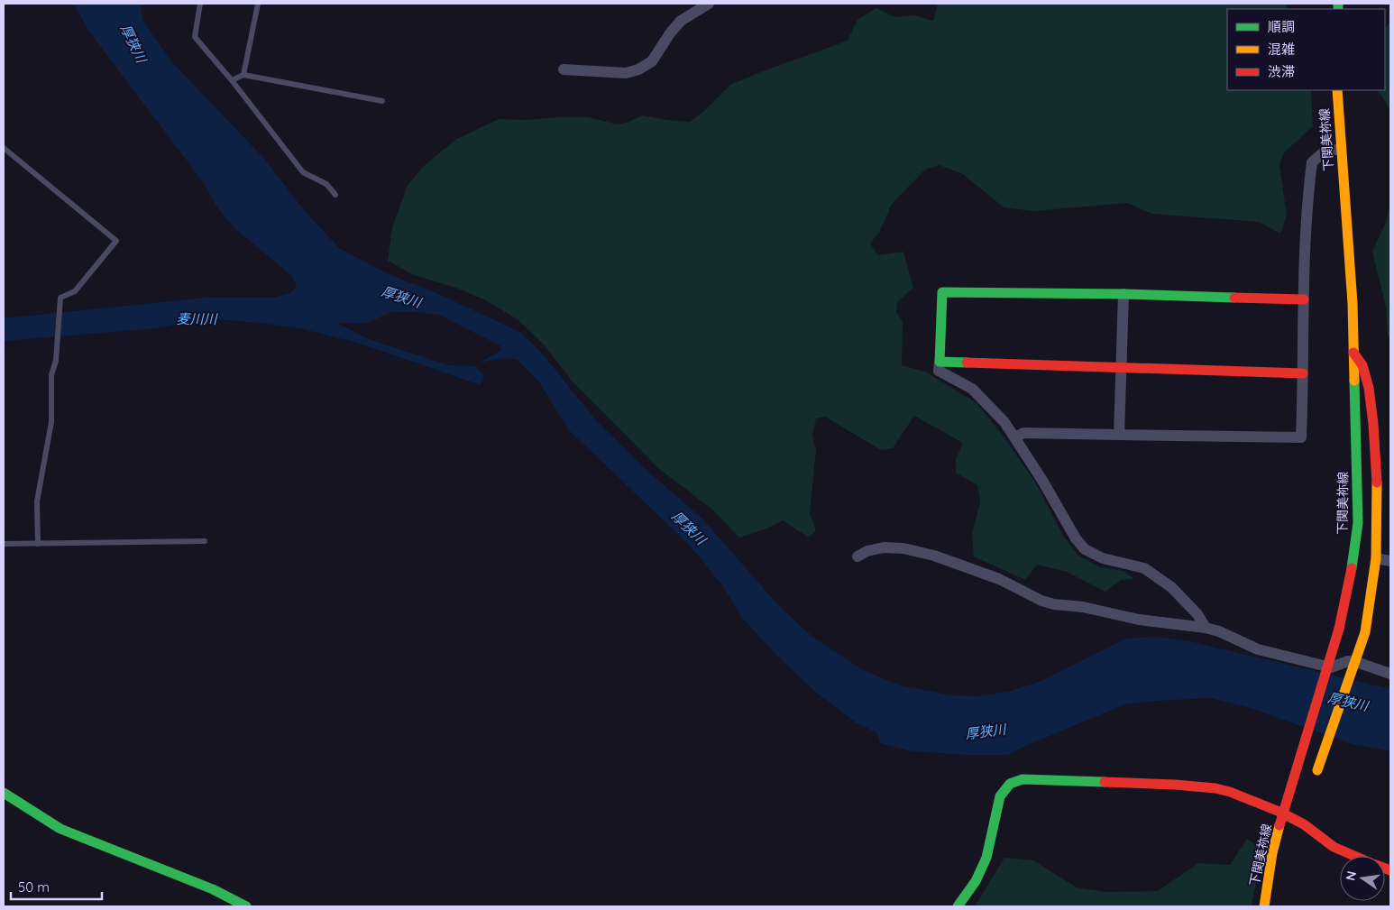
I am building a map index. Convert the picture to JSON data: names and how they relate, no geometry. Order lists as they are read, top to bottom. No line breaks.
{"streets":{"street":["下関美祢線"]},"water":["厚狭川","麦川川"],"legend":["順調","混雑","渋滞"],"scale_bar":"50 m","north":"left"}
